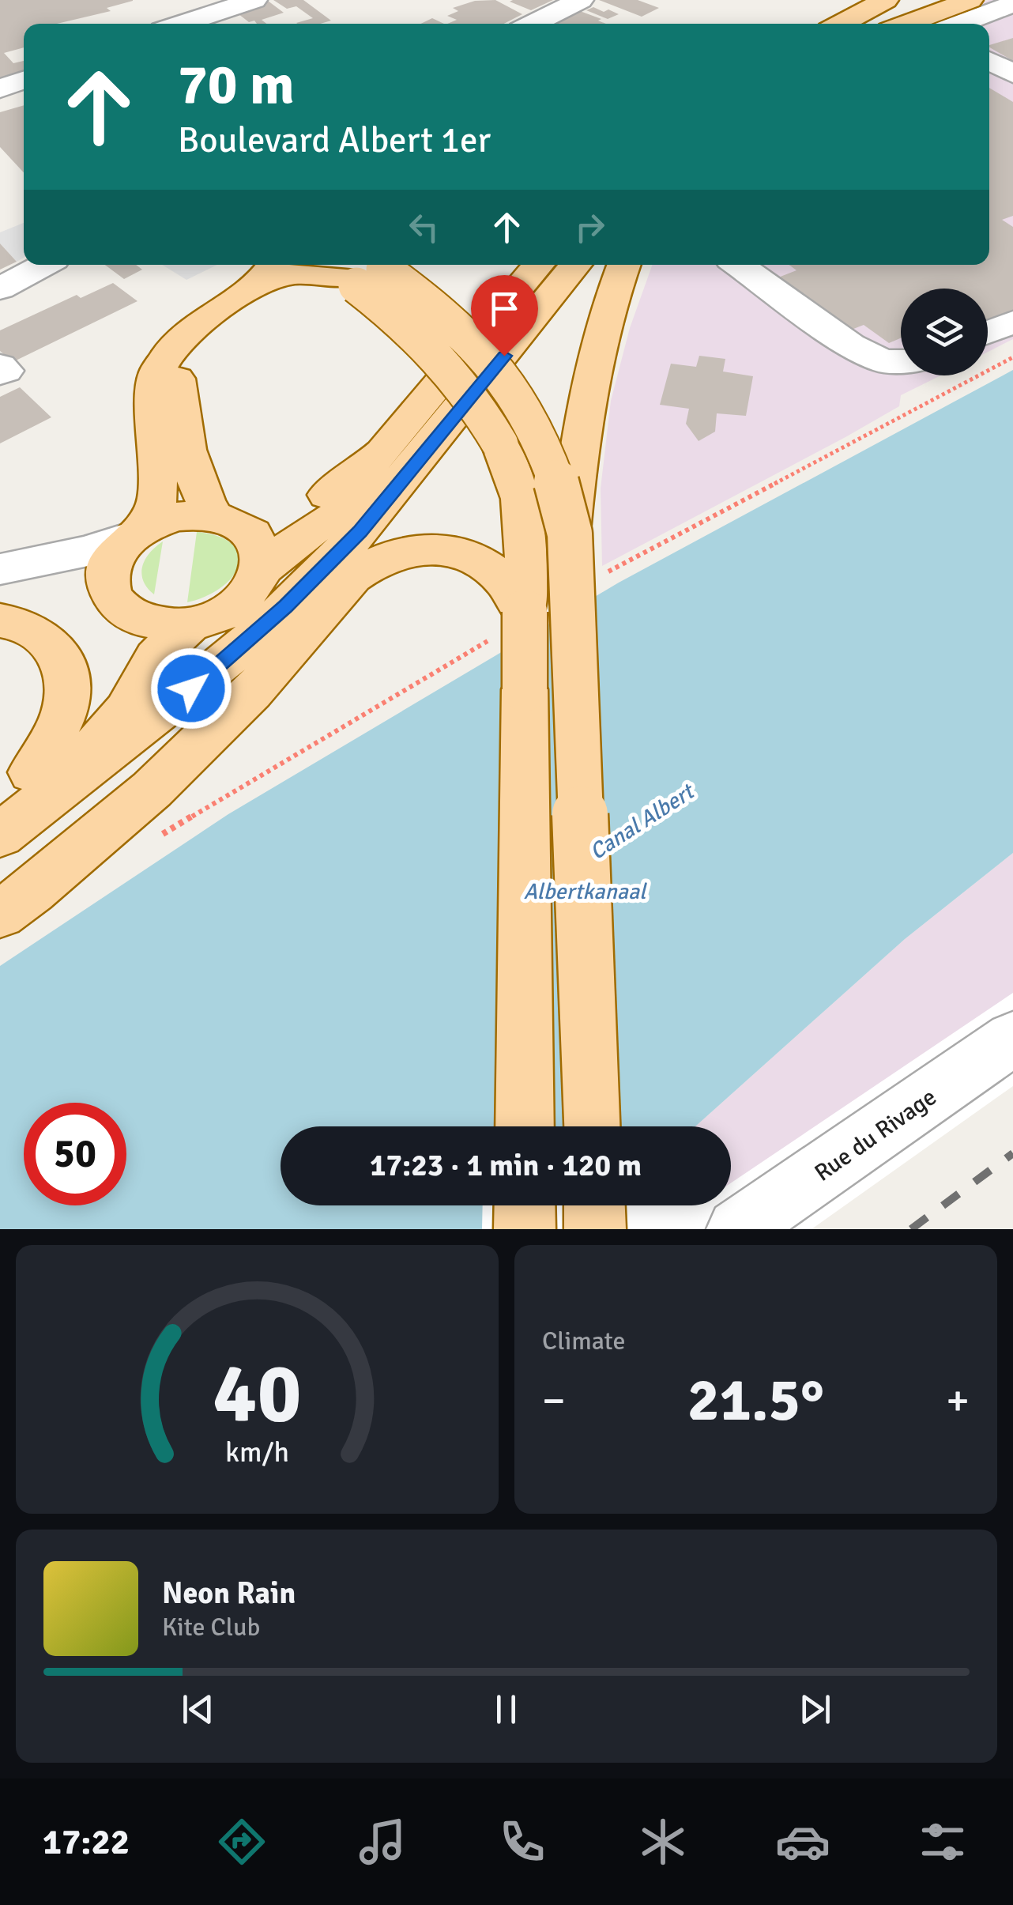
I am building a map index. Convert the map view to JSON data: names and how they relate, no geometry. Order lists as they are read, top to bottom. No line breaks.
{"streets":{"street":["Rue du Rivage"]},"water":["Canal Albert","Albertkanaal"],"page":{"turn":["70 m","Boulevard Albert 1er"],"limit":"50","trip":"17:23 · 1 min · 120 m","tile":"Climate","heat":["−","21.5°","+"],"song":["Neon Rain","Kite Club"],"tabs":"17:22","gauge":["40","km/h"]}}
